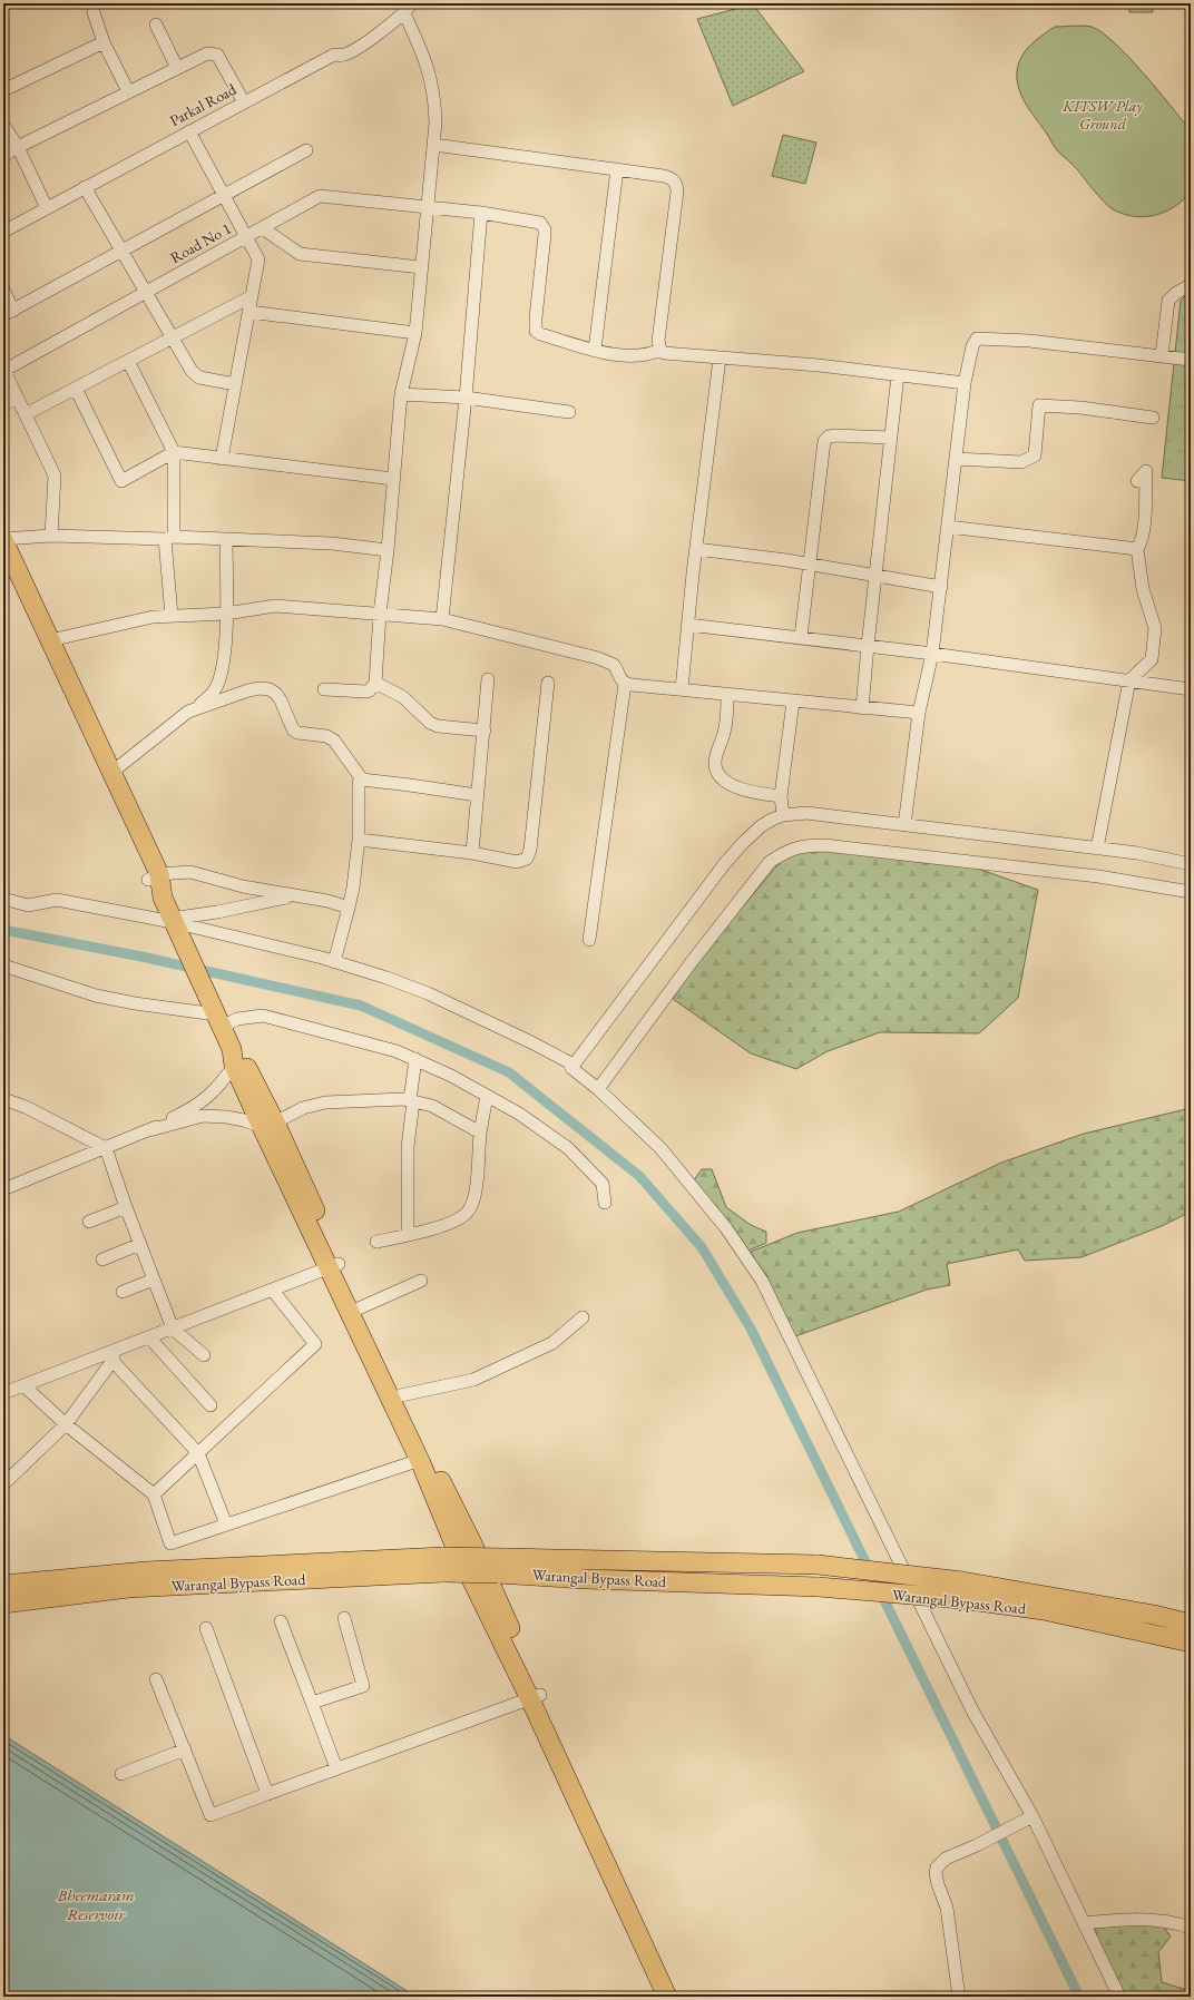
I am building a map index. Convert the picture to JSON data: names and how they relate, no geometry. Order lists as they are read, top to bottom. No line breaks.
{"streets":{"highway":["Warangal Bypass Road"],"street":["Parkal Road","Road No 1"]},"water":["Bheemaram Reservoir"],"parks":["KITSW Play Ground"]}
